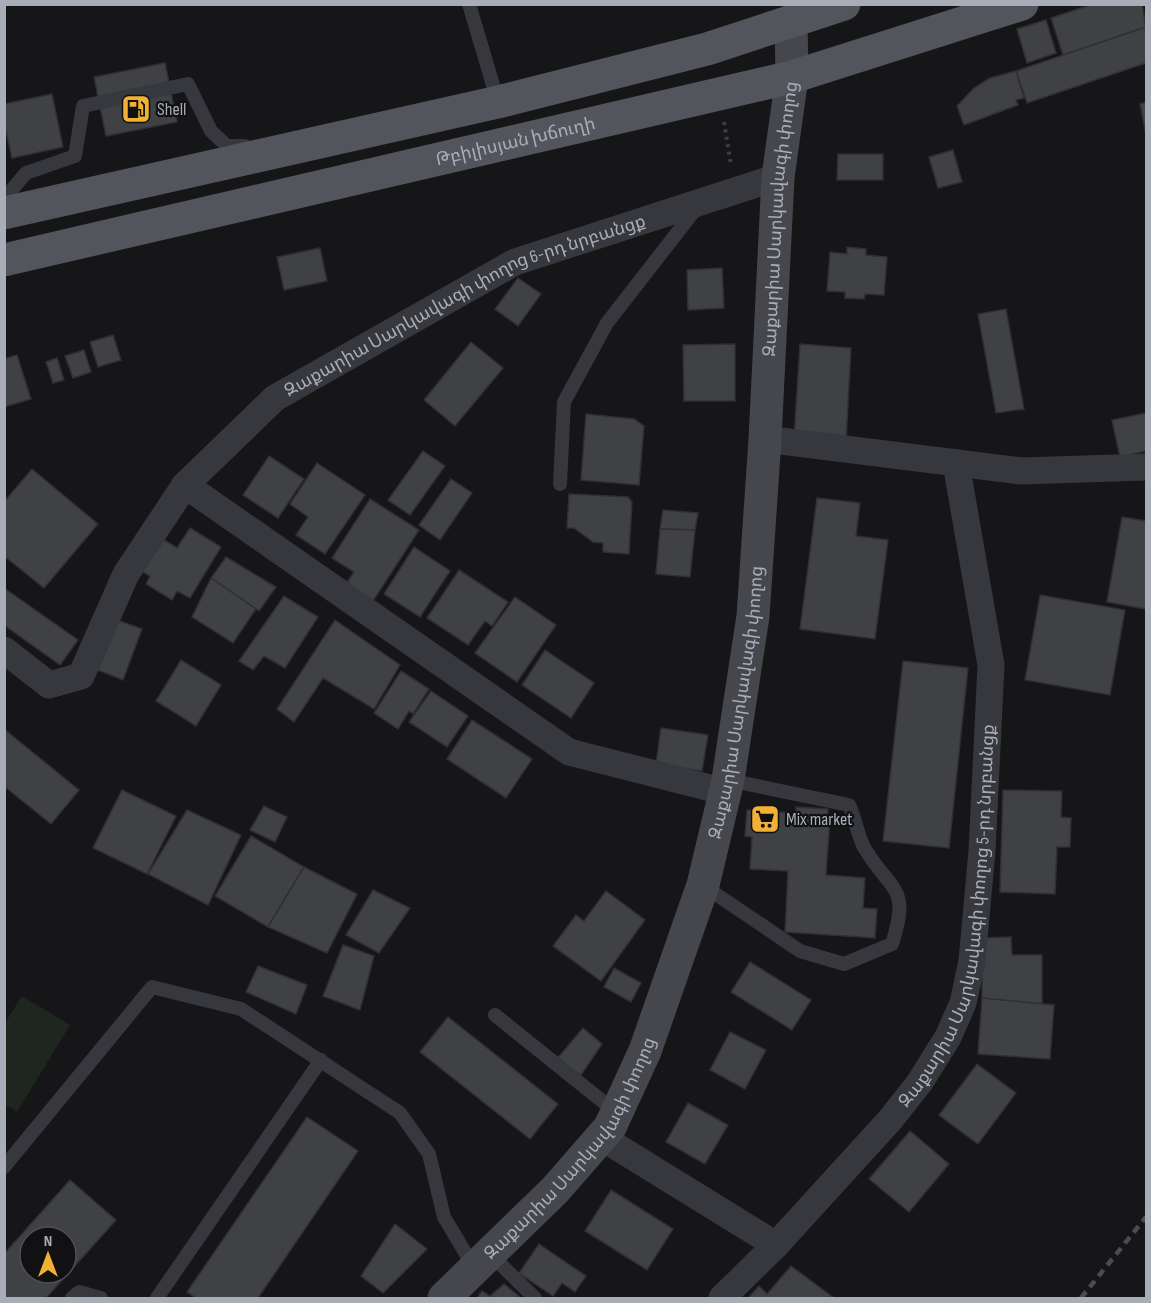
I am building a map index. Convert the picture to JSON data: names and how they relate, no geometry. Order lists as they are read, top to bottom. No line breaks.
{"streets":{"main road":["Թբիլիսյան խճուղի","Զաքարիա Սարկավագի փողոց"],"street":["Զաքարիա Սարկավագի փողոց 6-րդ նրբանցք","Զաքարիա Սարկավագի փողոց 5-րդ նրբանցք"]},"crossings":[["Թբիլիսյան խճուղի","Զաքարիա Սարկավագի փողոց"],["Զաքարիա Սարկավագի փողոց","Զաքարիա Սարկավագի փողոց 6-րդ նրբանցք"]],"places":{"fuel station":["Shell"],"supermarket":["Mix market"]},"north":"top"}
